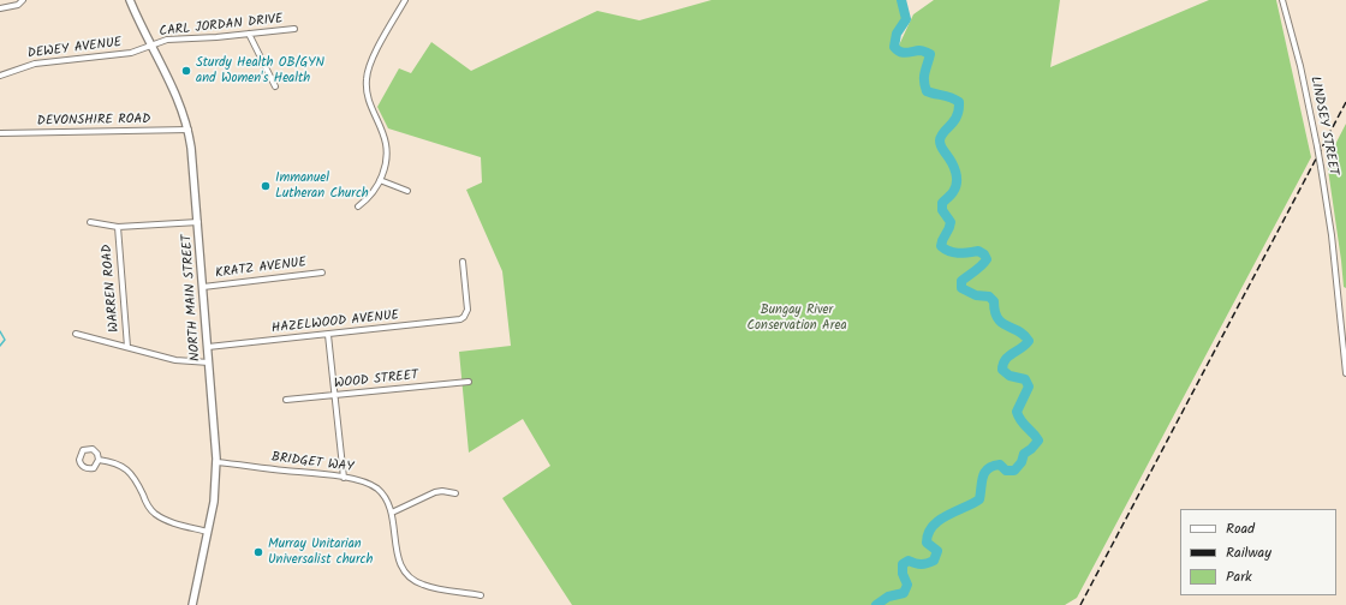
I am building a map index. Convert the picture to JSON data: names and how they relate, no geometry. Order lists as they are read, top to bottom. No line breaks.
{"streets":{"main road":["NORTH MAIN STREET"],"street":["CARL JORDAN DRIVE","DEWEY AVENUE","DEVONSHIRE ROAD","LINDSEY STREET","KRATZ AVENUE","WARREN ROAD","HAZELWOOD AVENUE","WOOD STREET","BRIDGET WAY"]},"crossings":[["CARL JORDAN DRIVE","DEWEY AVENUE"],["CARL JORDAN DRIVE","NORTH MAIN STREET"],["DEWEY AVENUE","NORTH MAIN STREET"],["DEVONSHIRE ROAD","NORTH MAIN STREET"],["KRATZ AVENUE","NORTH MAIN STREET"],["NORTH MAIN STREET","HAZELWOOD AVENUE"],["NORTH MAIN STREET","BRIDGET WAY"]],"parks":["Bungay River Conservation Area"],"places":["Sturdy Health OB/GYN and Women's Health","Immanuel Lutheran Church","Murray Unitarian Universalist church"],"legend":["Road","Railway","Park"]}
